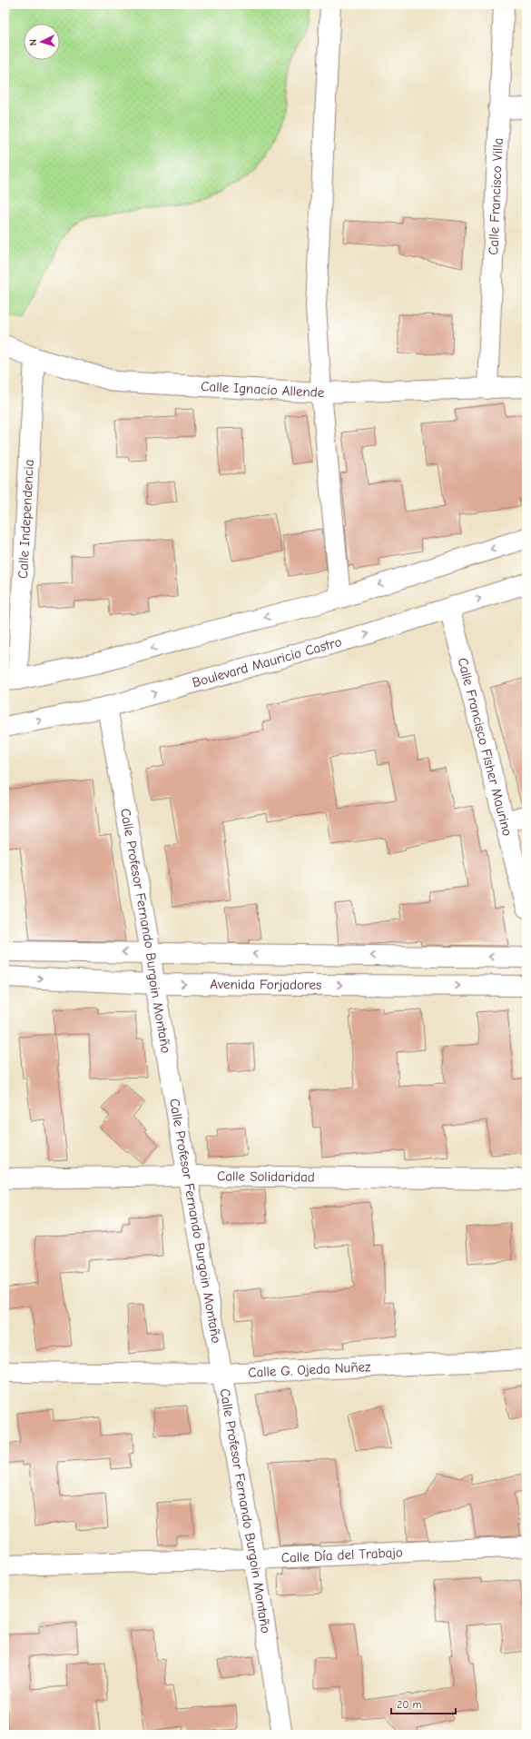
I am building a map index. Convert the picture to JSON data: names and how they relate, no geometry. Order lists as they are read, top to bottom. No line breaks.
{"streets":{"street":["Calle Francisco Villa","Calle Ignacio Allende","Calle Independencia","Boulevard Mauricio Castro","Calle Francisco Fisher Maurino","Calle Profesor Fernando Burgoin Montaño","Avenida Forjadores","Calle Solidaridad","Calle G. Ojeda Nuñez","Calle Día del Trabajo"]},"crossings":[["Calle Francisco Villa","Calle Ignacio Allende"],["Calle Ignacio Allende","Calle Independencia"],["Boulevard Mauricio Castro","Calle Francisco Fisher Maurino"],["Boulevard Mauricio Castro","Calle Profesor Fernando Burgoin Montaño"],["Calle Profesor Fernando Burgoin Montaño","Avenida Forjadores"],["Calle Profesor Fernando Burgoin Montaño","Calle Solidaridad"],["Calle Profesor Fernando Burgoin Montaño","Calle G. Ojeda Nuñez"],["Calle Profesor Fernando Burgoin Montaño","Calle Día del Trabajo"]],"scale_bar":"20 m","north":"left"}
